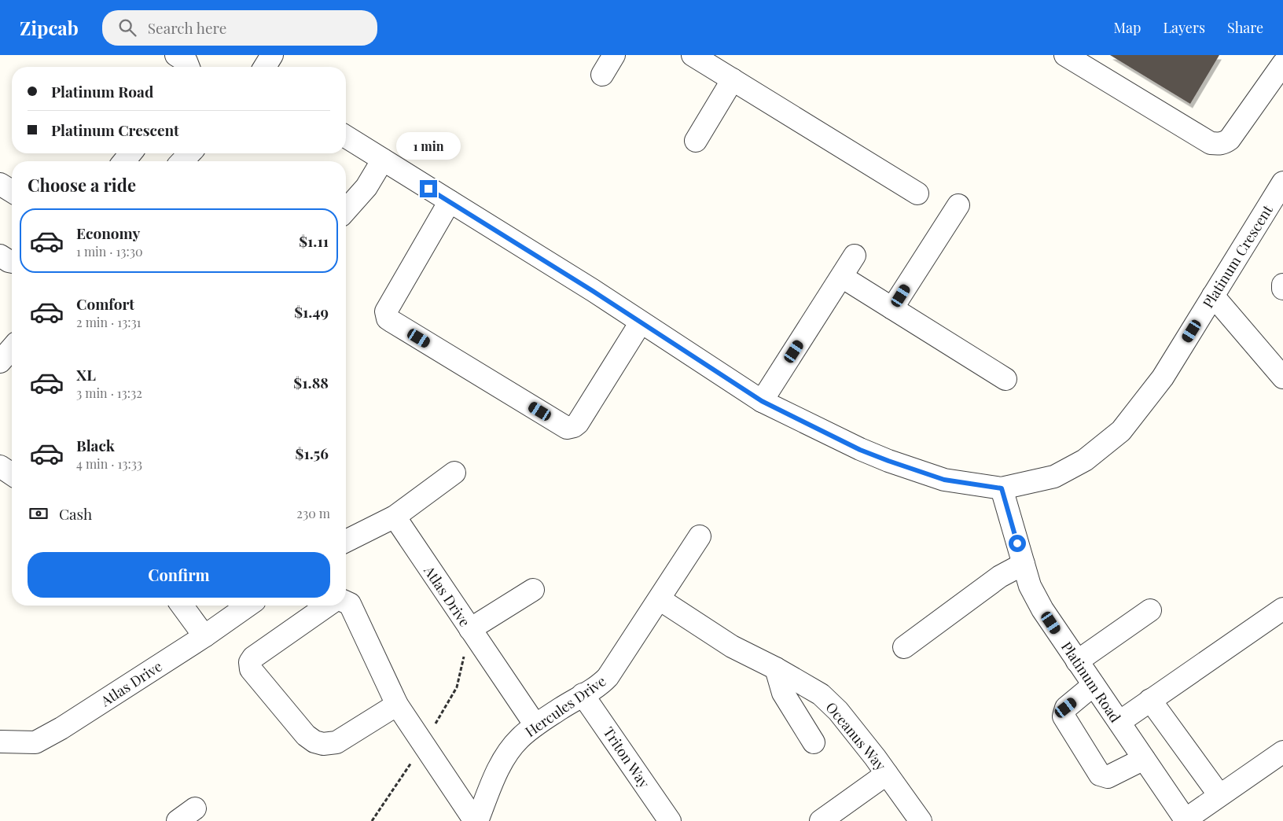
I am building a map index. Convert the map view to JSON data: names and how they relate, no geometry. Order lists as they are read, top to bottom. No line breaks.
{"streets":{"street":["Platinum Crescent","Atlas Drive","Platinum Road","Hercules Drive","Oceanus Way","Triton Way"]},"crossings":[["Platinum Crescent","Platinum Road"],["Atlas Drive","Hercules Drive"],["Hercules Drive","Oceanus Way"],["Hercules Drive","Triton Way"]],"page":{"header":"Zipcab","search":"Search here","nav":["Map","Layers","Share"],"banner":["Platinum Road","Platinum Crescent"],"bubble":"1 min","heading":"Choose a ride","list":[{"name":"Economy","note":"1 min · 13:30","value":"$1.11"},{"name":"Comfort","note":"2 min · 13:31","value":"$1.49"},{"name":"XL","note":"3 min · 13:32","value":"$1.88"},{"name":"Black","note":"4 min · 13:33","value":"$1.56"}],"pay":["Cash","230 m"],"buttons":"Confirm"}}
